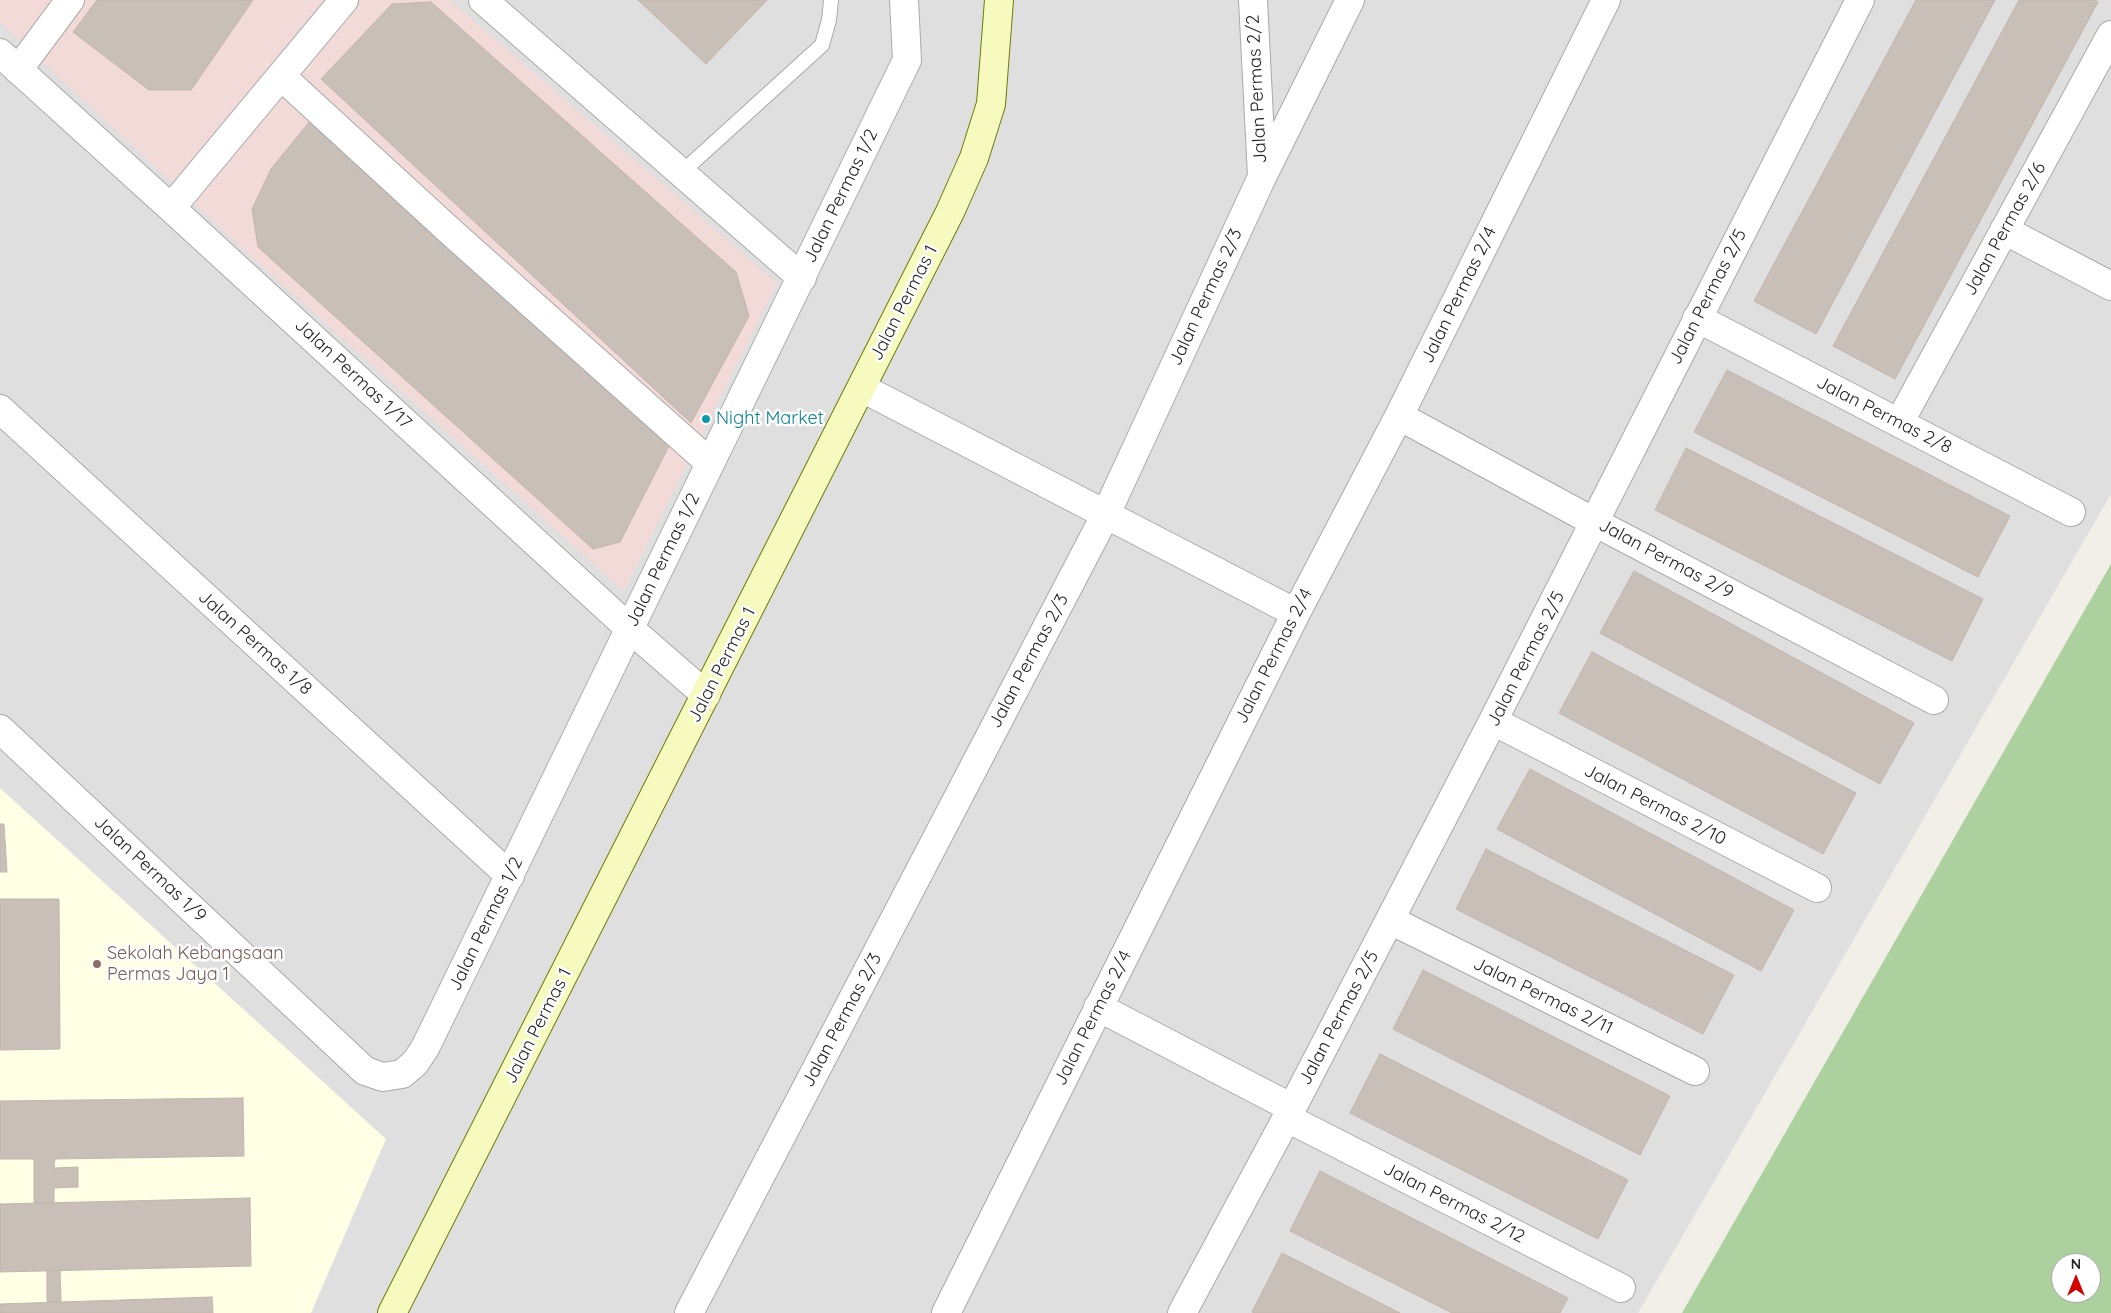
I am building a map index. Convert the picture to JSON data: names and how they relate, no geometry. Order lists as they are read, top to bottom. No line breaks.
{"streets":{"street":["Jalan Permas 2/2","Jalan Permas 1/2","Jalan Permas 2/6","Jalan Permas 2/4","Jalan Permas 2/3","Jalan Permas 2/5","Jalan Permas 1","Jalan Permas 1/17","Jalan Permas 2/8","Jalan Permas 2/9","Jalan Permas 1/8","Jalan Permas 2/10","Jalan Permas 1/9","Jalan Permas 2/11","Jalan Permas 2/12"]},"crossings":[["Jalan Permas 2/2","Jalan Permas 2/3"],["Jalan Permas 1/2","Jalan Permas 1/17"],["Jalan Permas 1/2","Jalan Permas 1/8"],["Jalan Permas 1/2","Jalan Permas 1/9"],["Jalan Permas 2/6","Jalan Permas 2/8"],["Jalan Permas 2/4","Jalan Permas 2/9"],["Jalan Permas 2/4","Jalan Permas 2/12"],["Jalan Permas 2/5","Jalan Permas 2/8"],["Jalan Permas 2/5","Jalan Permas 2/9"],["Jalan Permas 2/5","Jalan Permas 2/10"],["Jalan Permas 2/5","Jalan Permas 2/11"],["Jalan Permas 2/5","Jalan Permas 2/12"],["Jalan Permas 1","Jalan Permas 1/17"]],"places":["Night Market","Sekolah Kebangsaan Permas Jaya 1"],"north":"top"}
